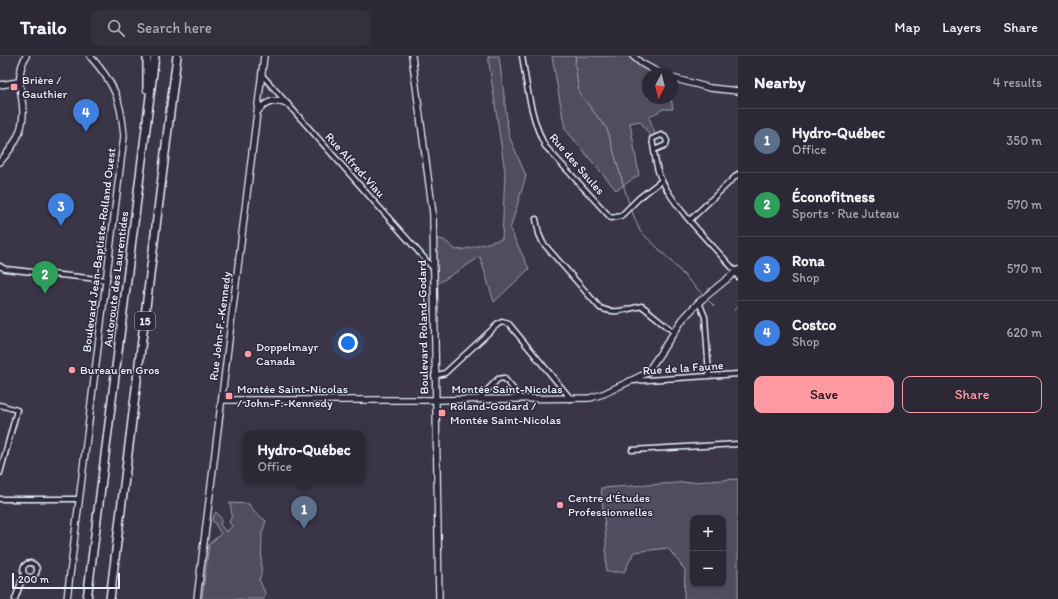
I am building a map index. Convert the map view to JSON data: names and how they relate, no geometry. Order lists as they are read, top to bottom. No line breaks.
{"streets":{"highway":["Autoroute des Laurentides","15"],"street":["Rue des Saules","Rue Alfred-Viau","Boulevard Jean-Baptiste-Rolland Ouest","Rue John-F.-Kennedy","Boulevard Roland-Godard","Rue de la Faune","Montée Saint-Nicolas"]},"crossings":[["Rue Alfred-Viau","Rue John-F.-Kennedy"],["Rue Alfred-Viau","Boulevard Roland-Godard"],["Rue John-F.-Kennedy","Montée Saint-Nicolas"],["Boulevard Roland-Godard","Montée Saint-Nicolas"],["Rue de la Faune","Montée Saint-Nicolas"]],"places":{"transit":["Brière / Gauthier","Montée Saint-Nicolas / John-F.-Kennedy","Roland-Godard / Montée Saint-Nicolas"],"other":["Doppelmayr Canada","Bureau en Gros","Centre d'Études Professionnelles"]},"scale_bar":"200 m","north":"bottom","page":{"header":"Trailo","search":"Search here","nav":["Map","Layers","Share"],"heading":["Nearby","4 results"],"pins":["4","3","2","1"],"list":[{"mark":"1","name":"Hydro-Québec","note":"Office","value":"350 m"},{"mark":"2","name":"Éconofitness","note":"Sports · Rue Juteau","value":"570 m"},{"mark":"3","name":"Rona","note":"Shop","value":"570 m"},{"mark":"4","name":"Costco","note":"Shop","value":"620 m"}],"buttons":["Save","Share"],"popup":["Hydro-Québec","Office"],"map_buttons":["+","−"],"scale":"200 m"}}
